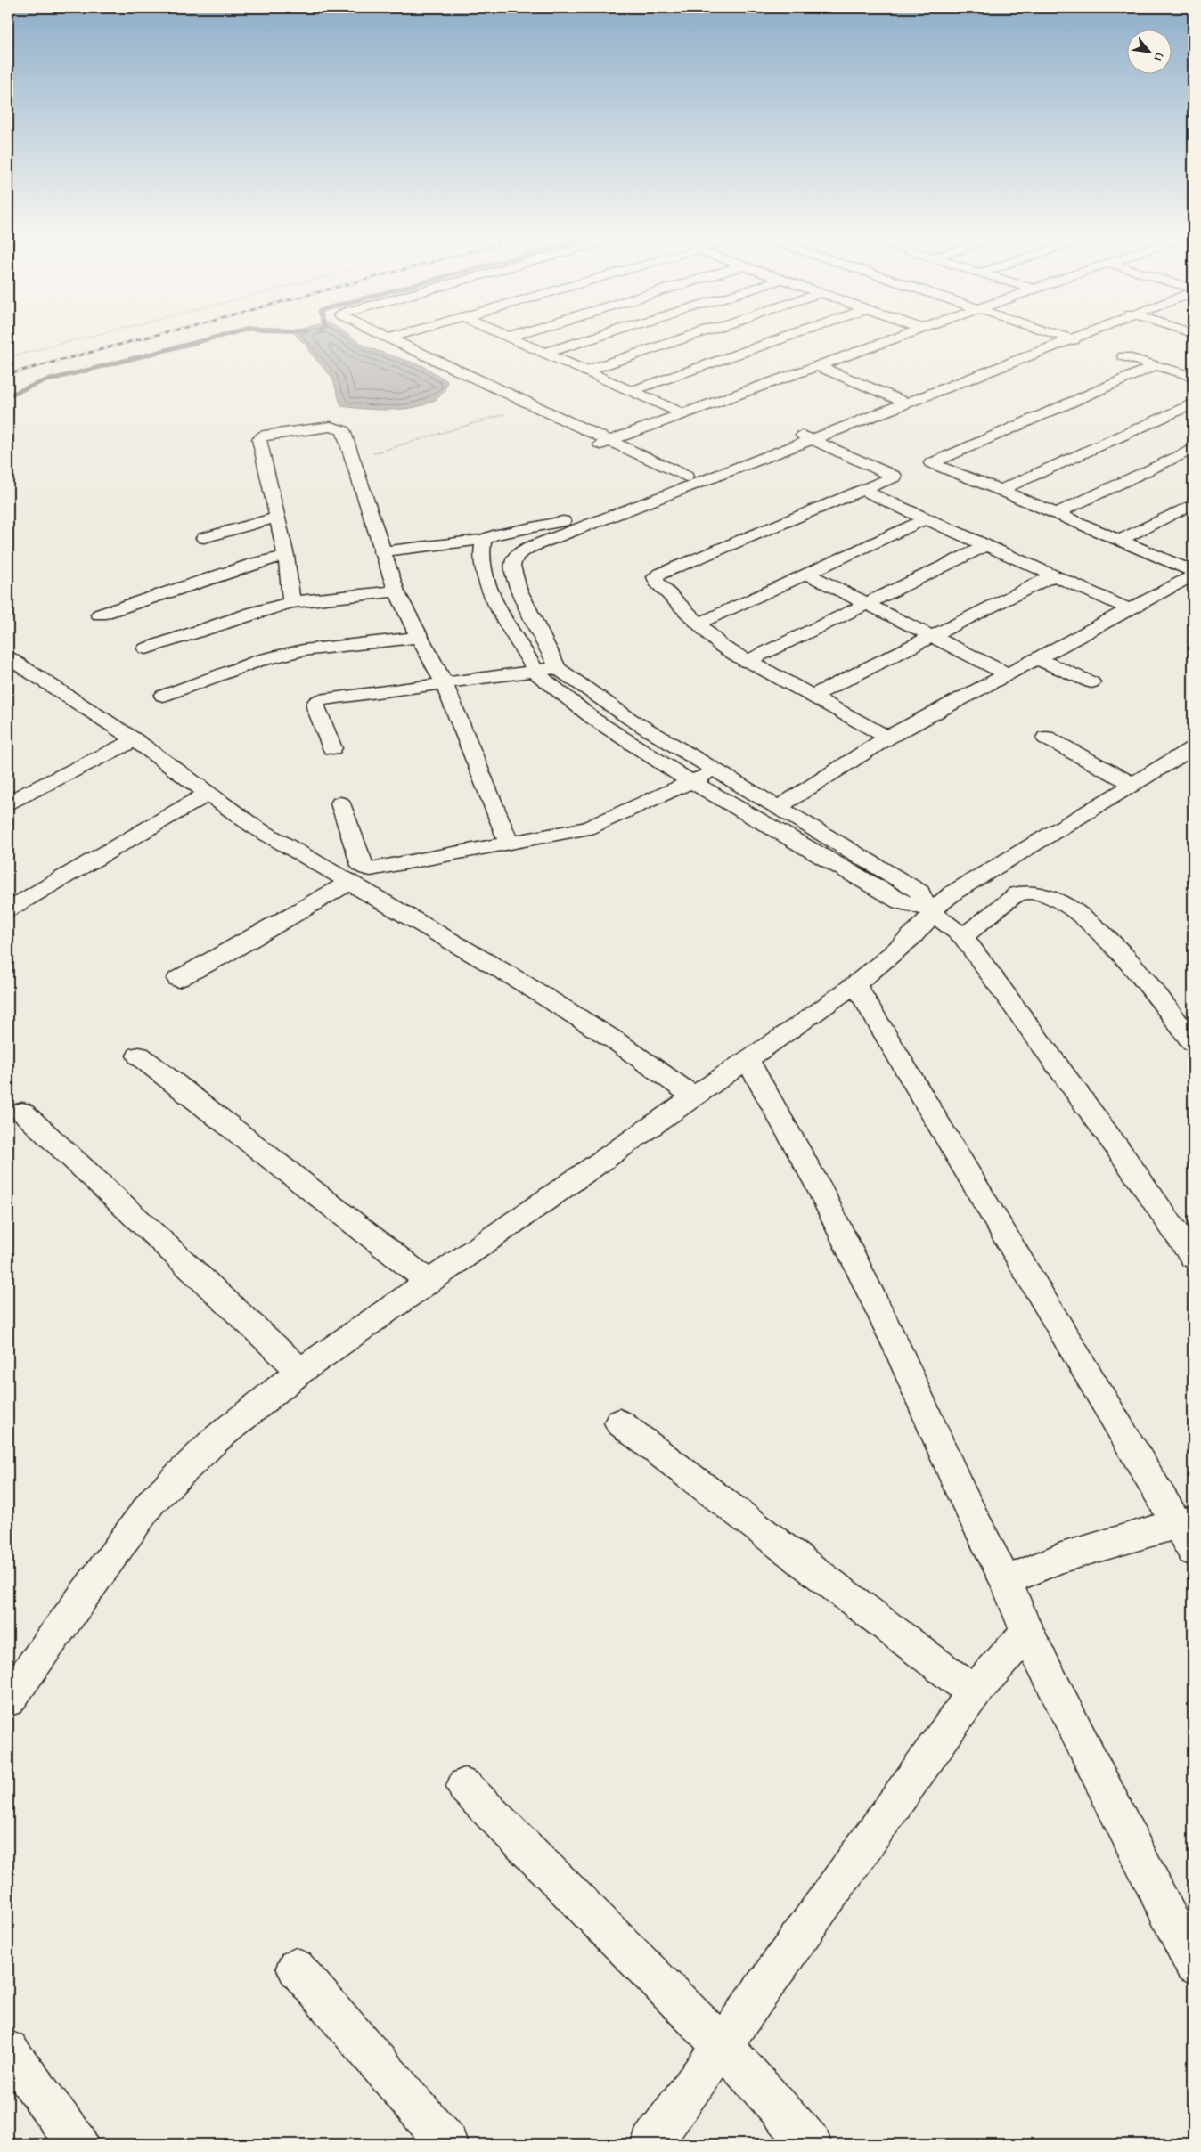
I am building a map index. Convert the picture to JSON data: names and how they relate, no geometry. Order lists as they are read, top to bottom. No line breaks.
{"north":"bottom right"}
